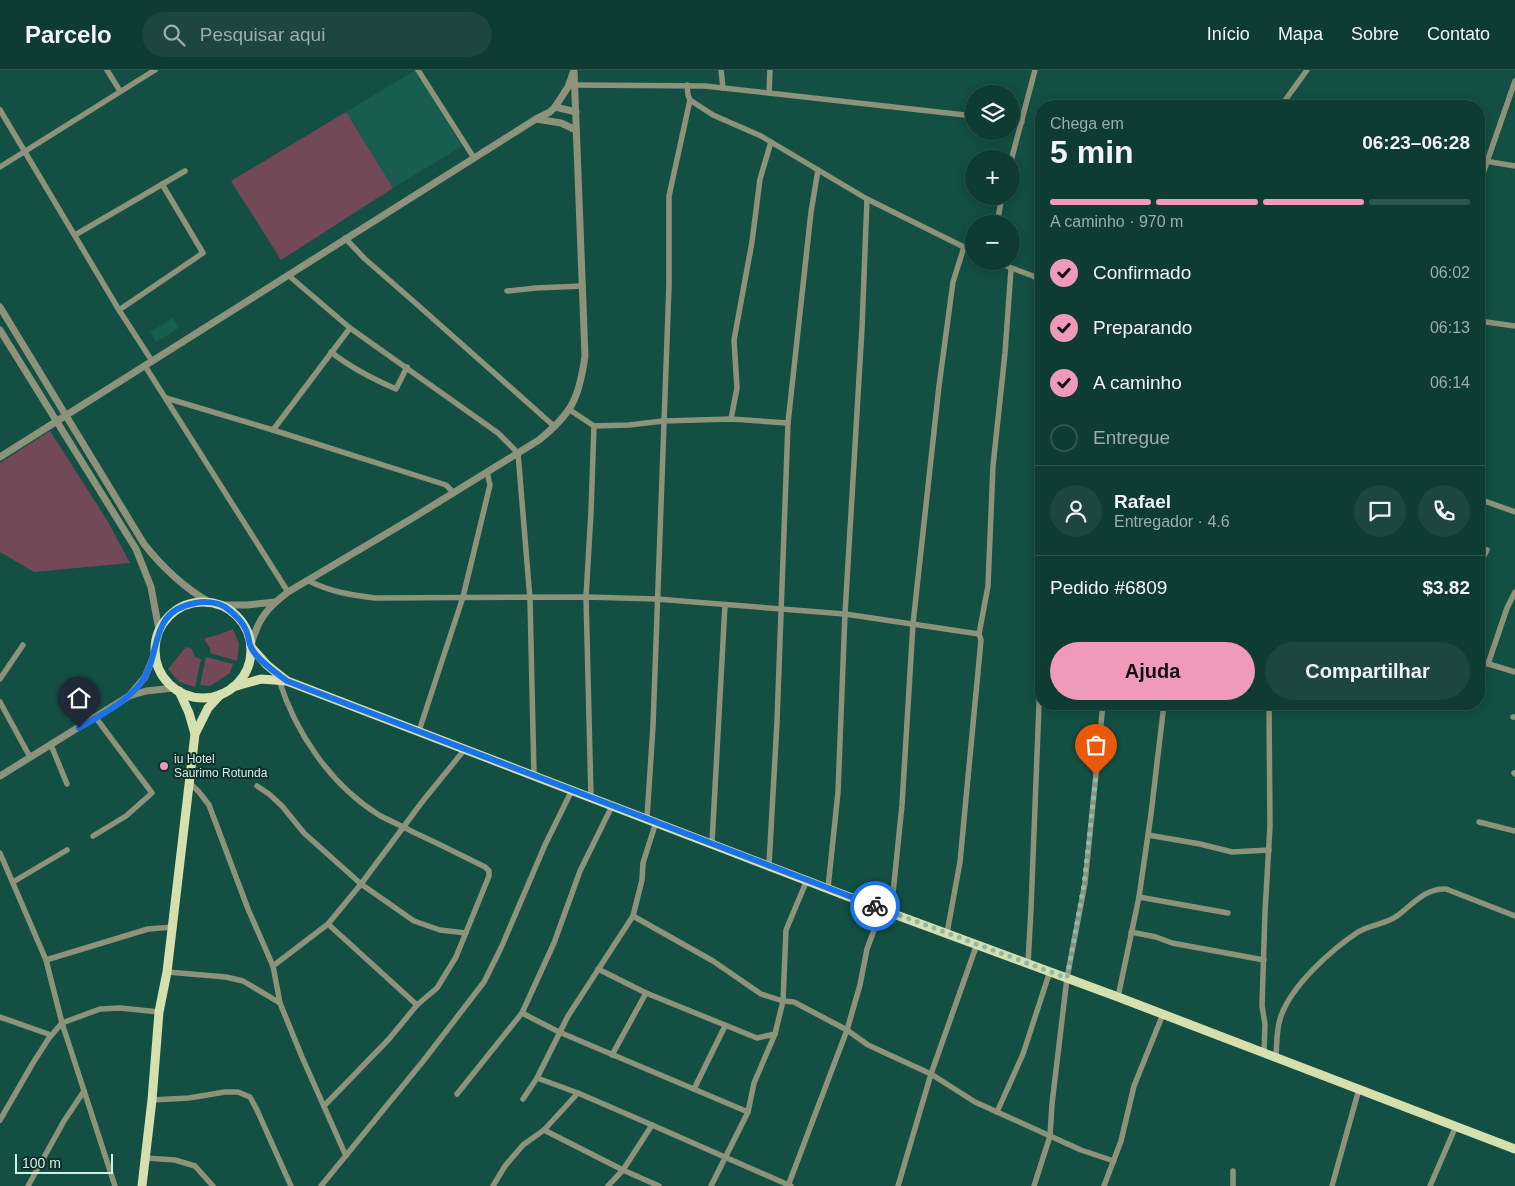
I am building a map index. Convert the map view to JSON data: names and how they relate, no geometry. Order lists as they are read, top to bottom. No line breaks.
{"places":["iu Hotel Saurimo Rotunda"],"scale_bar":"100 m","page":{"header":"Parcelo","search":"Pesquisar aqui","nav":["Início","Mapa","Sobre","Contato"],"map_buttons":["+","−"],"heading":["5 min","Chega em","06:23–06:28"],"panel":["Rafael","Entregador · 4.6","Pedido #6809","$3.82"],"bar":"A caminho · 970 m","list":[["Confirmado","06:02"],["Preparando","06:13"],["A caminho","06:14"],"Entregue"],"buttons":["Ajuda","Compartilhar"],"scale":"100 m"}}
